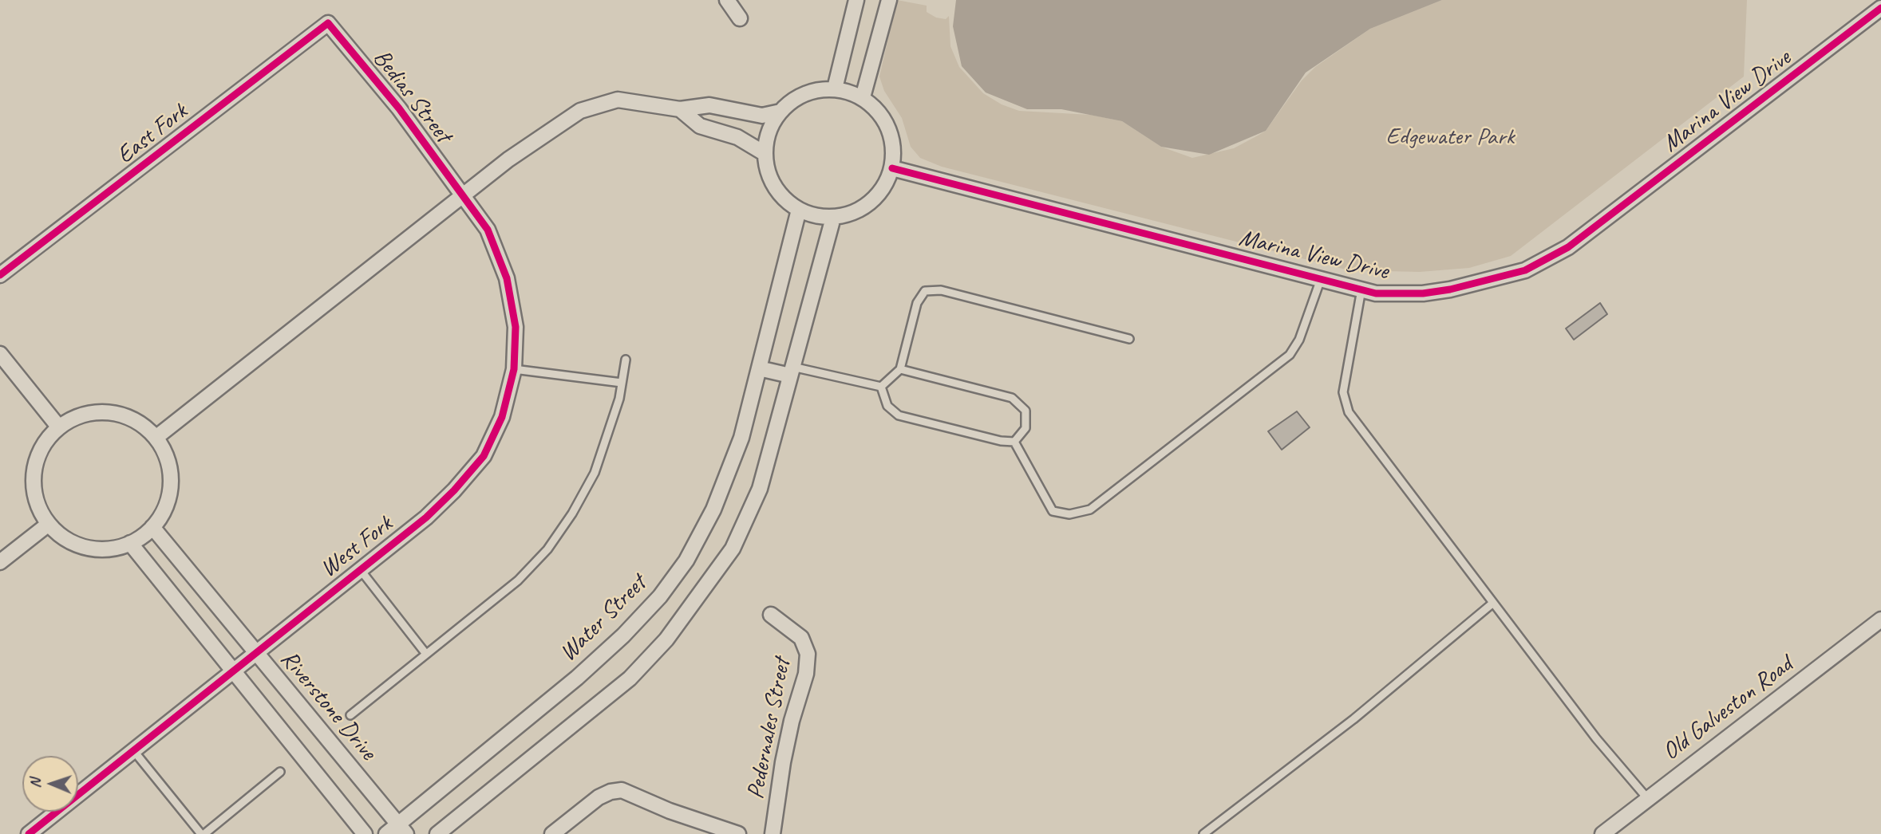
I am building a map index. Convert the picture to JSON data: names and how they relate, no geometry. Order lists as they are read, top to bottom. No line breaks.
{"streets":{"street":["Bedias Street","Marina View Drive","East Fork","West Fork","Water Street","Riverstone Drive","Old Galveston Road","Pedernales Street"]},"crossings":[["Bedias Street","East Fork"],["Bedias Street","West Fork"],["Marina View Drive","Water Street"],["West Fork","Riverstone Drive"],["Water Street","Riverstone Drive"]],"parks":["Edgewater Park"],"north":"left"}
